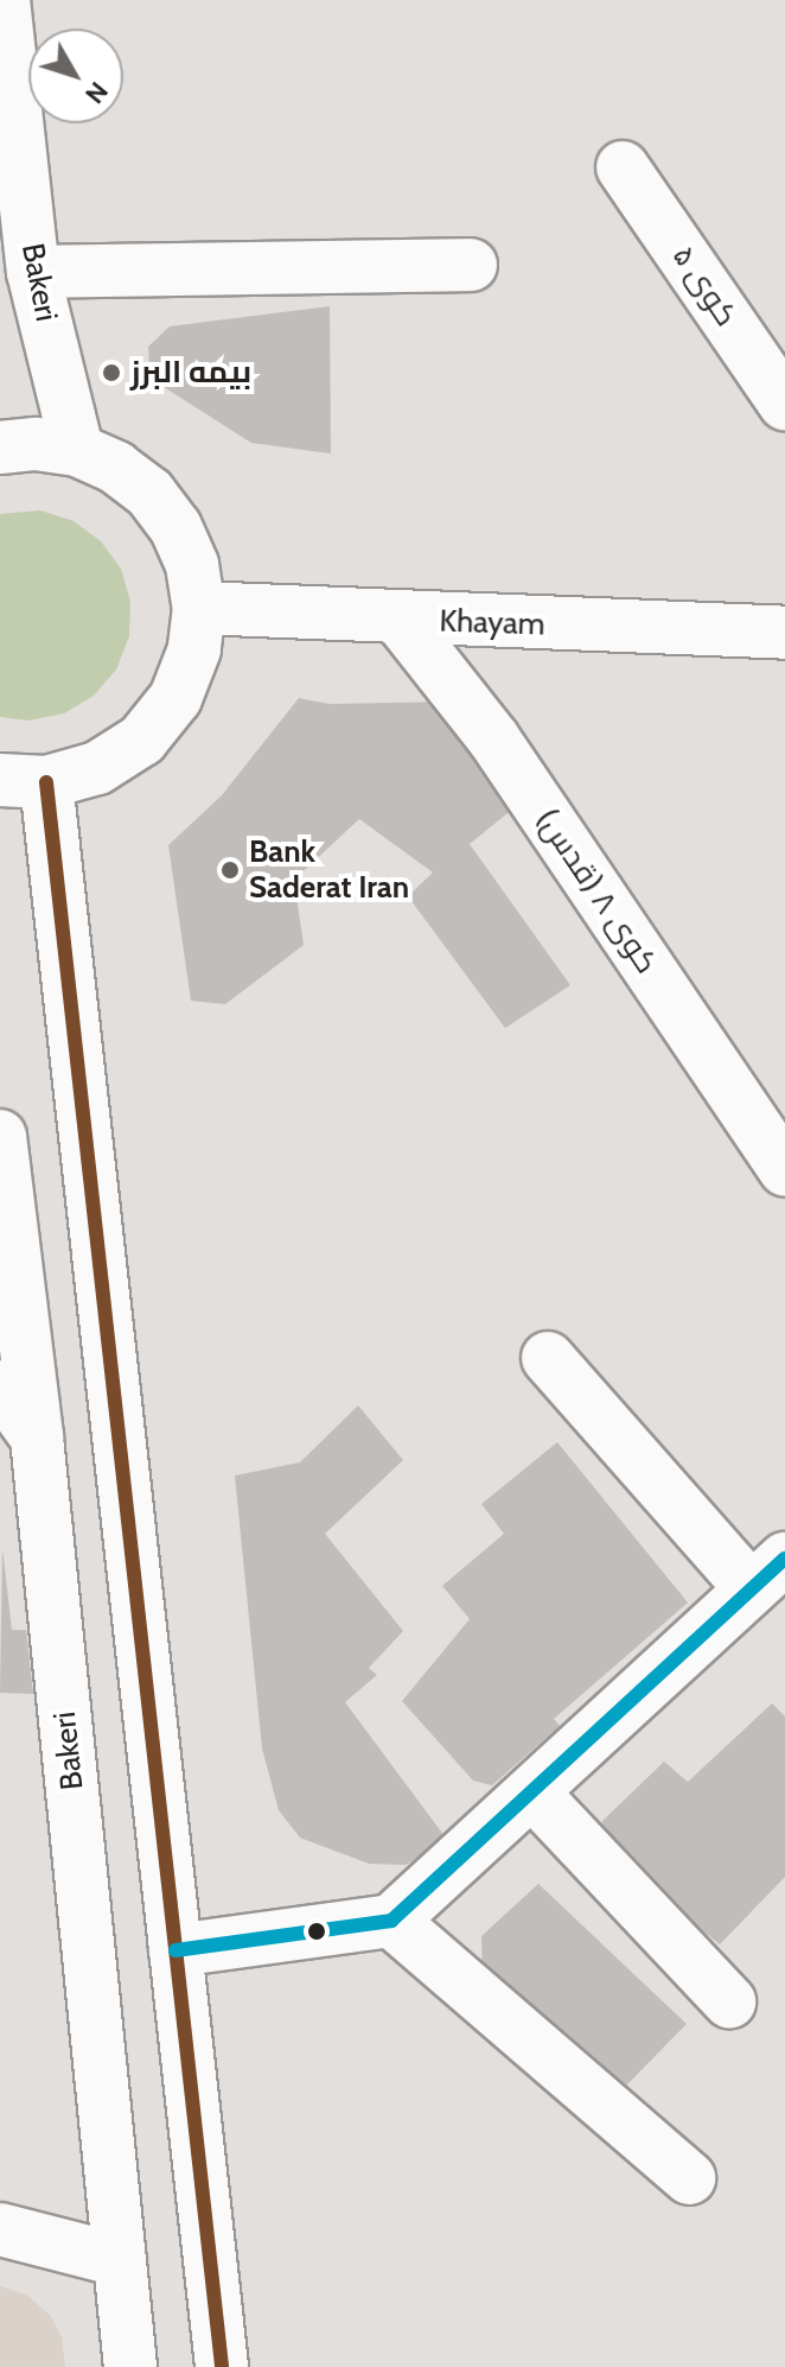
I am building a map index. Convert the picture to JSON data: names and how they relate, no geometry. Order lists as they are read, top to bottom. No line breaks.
{"streets":{"main road":["Bakeri","کوی ۵","Khayam","کوی ۸ (قدس)"]},"crossings":[["Khayam","کوی ۸ (قدس)"]],"places":["بیمه البرز","Bank Saderat Iran"],"north":"bottom right"}
